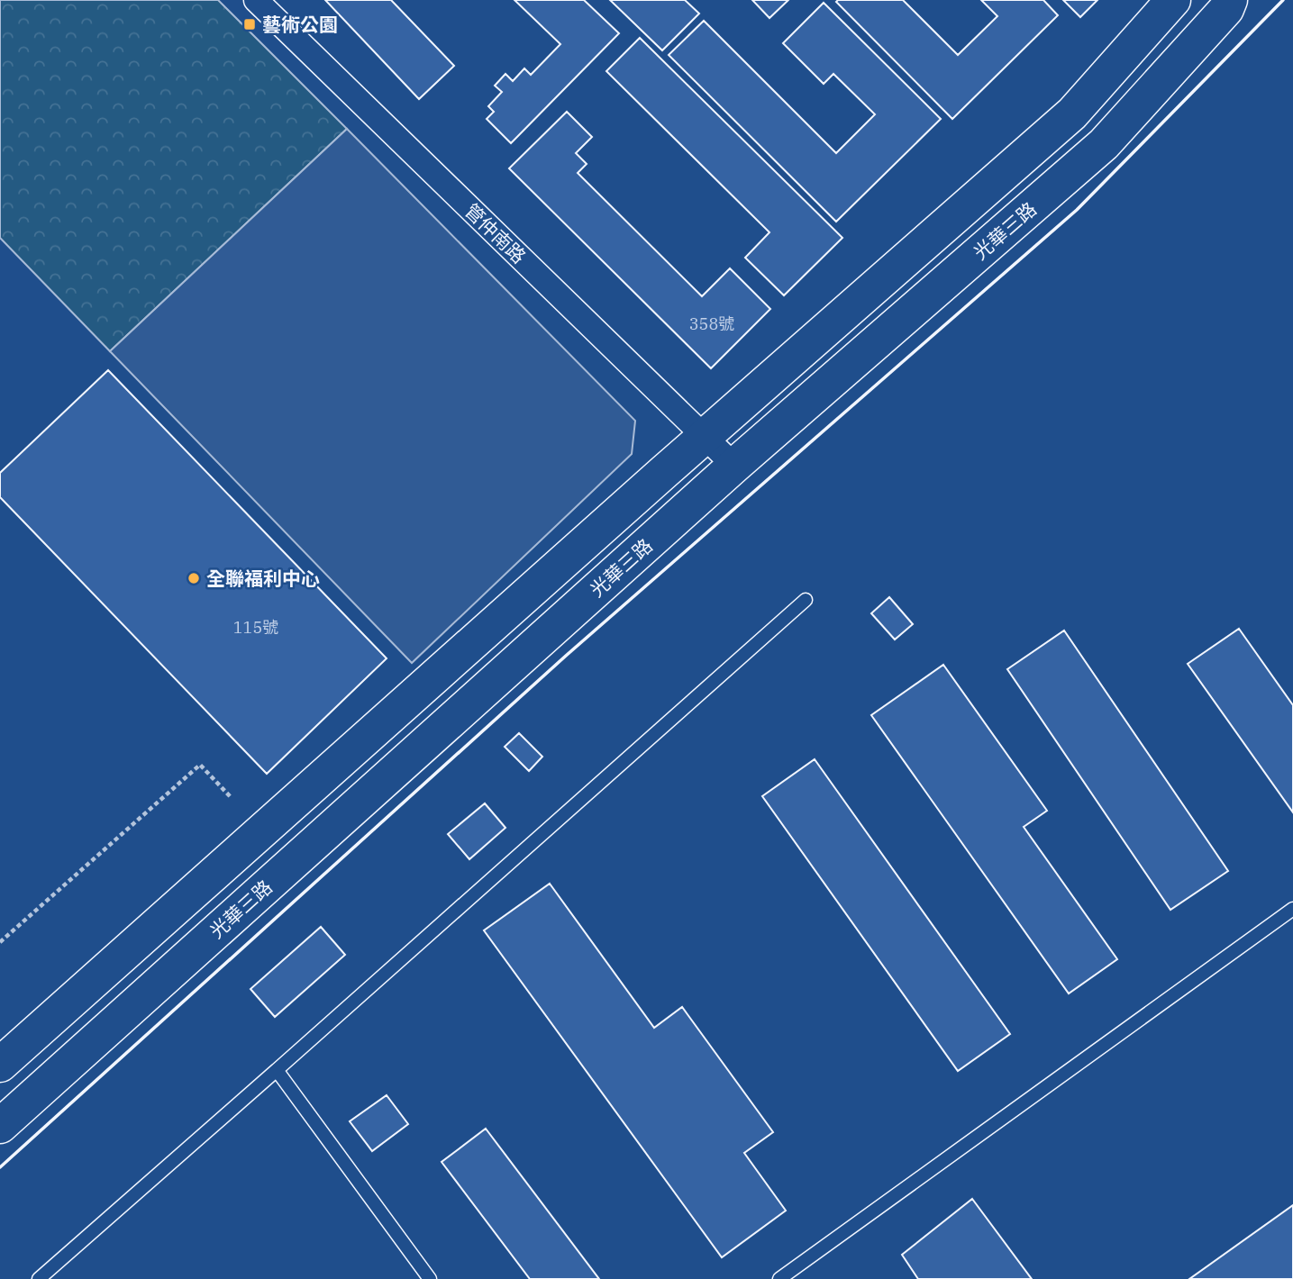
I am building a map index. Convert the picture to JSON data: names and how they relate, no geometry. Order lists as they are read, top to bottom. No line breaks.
{"streets":{"street":["光華三路","管仲南路"]},"crossings":[["光華三路","管仲南路"]],"places":{"transit":["藝術公園"],"other":["全聯福利中心"]},"house_numbers":["358號","115號"]}
